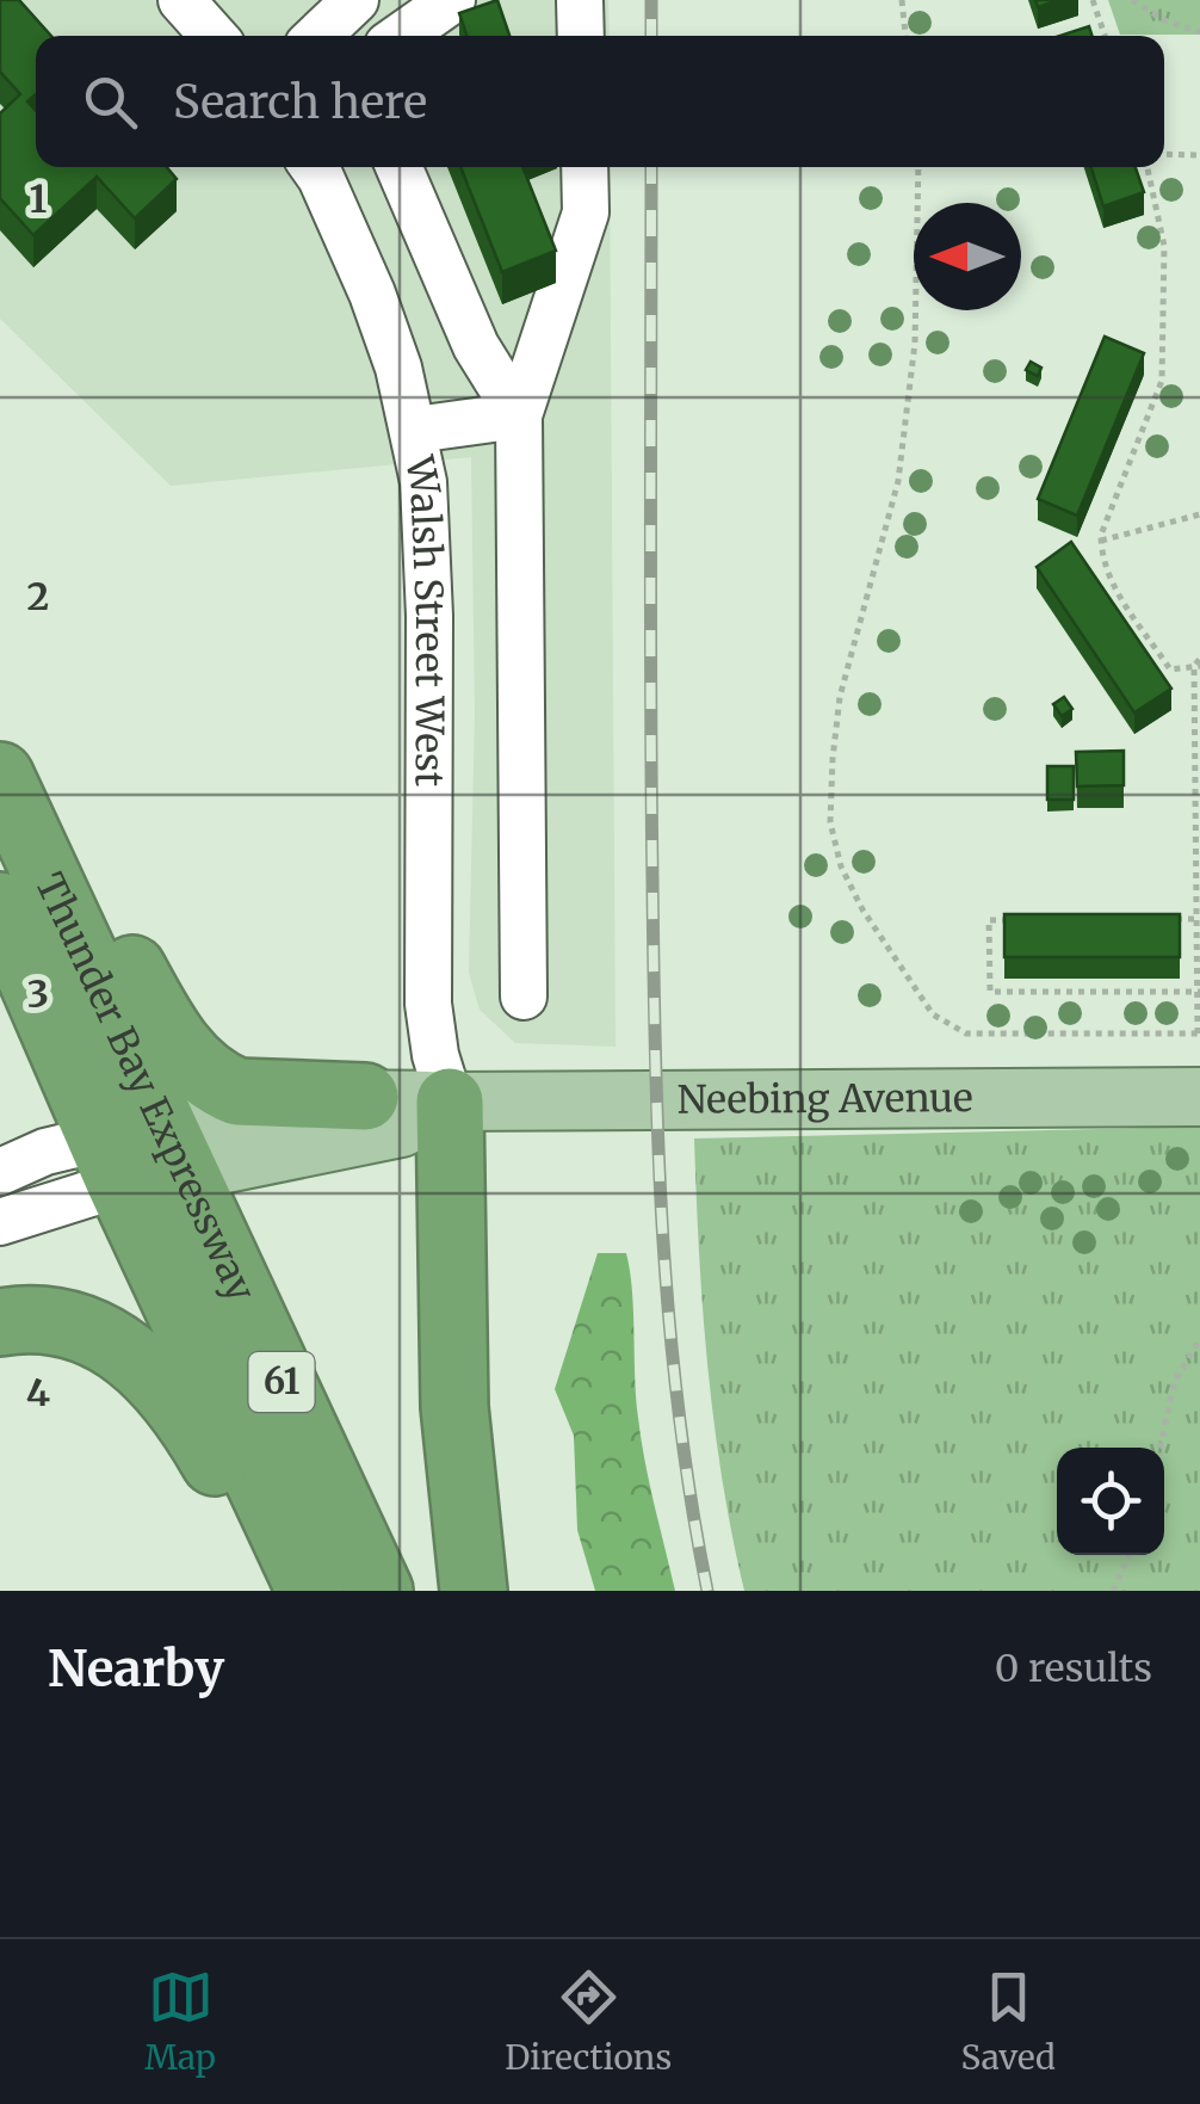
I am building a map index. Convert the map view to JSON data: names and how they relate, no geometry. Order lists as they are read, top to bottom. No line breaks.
{"streets":{"highway":["Thunder Bay Expressway","61"],"main road":["Neebing Avenue"],"street":["Walsh Street West"]},"crossings":[["Walsh Street West","Neebing Avenue"],["Thunder Bay Expressway","Neebing Avenue"]],"north":"left","page":{"search":"Search here","heading":["Nearby","0 results"],"nav":["Map","Directions","Saved"]},"grid":{"rows":["1","2","3","4"]}}
